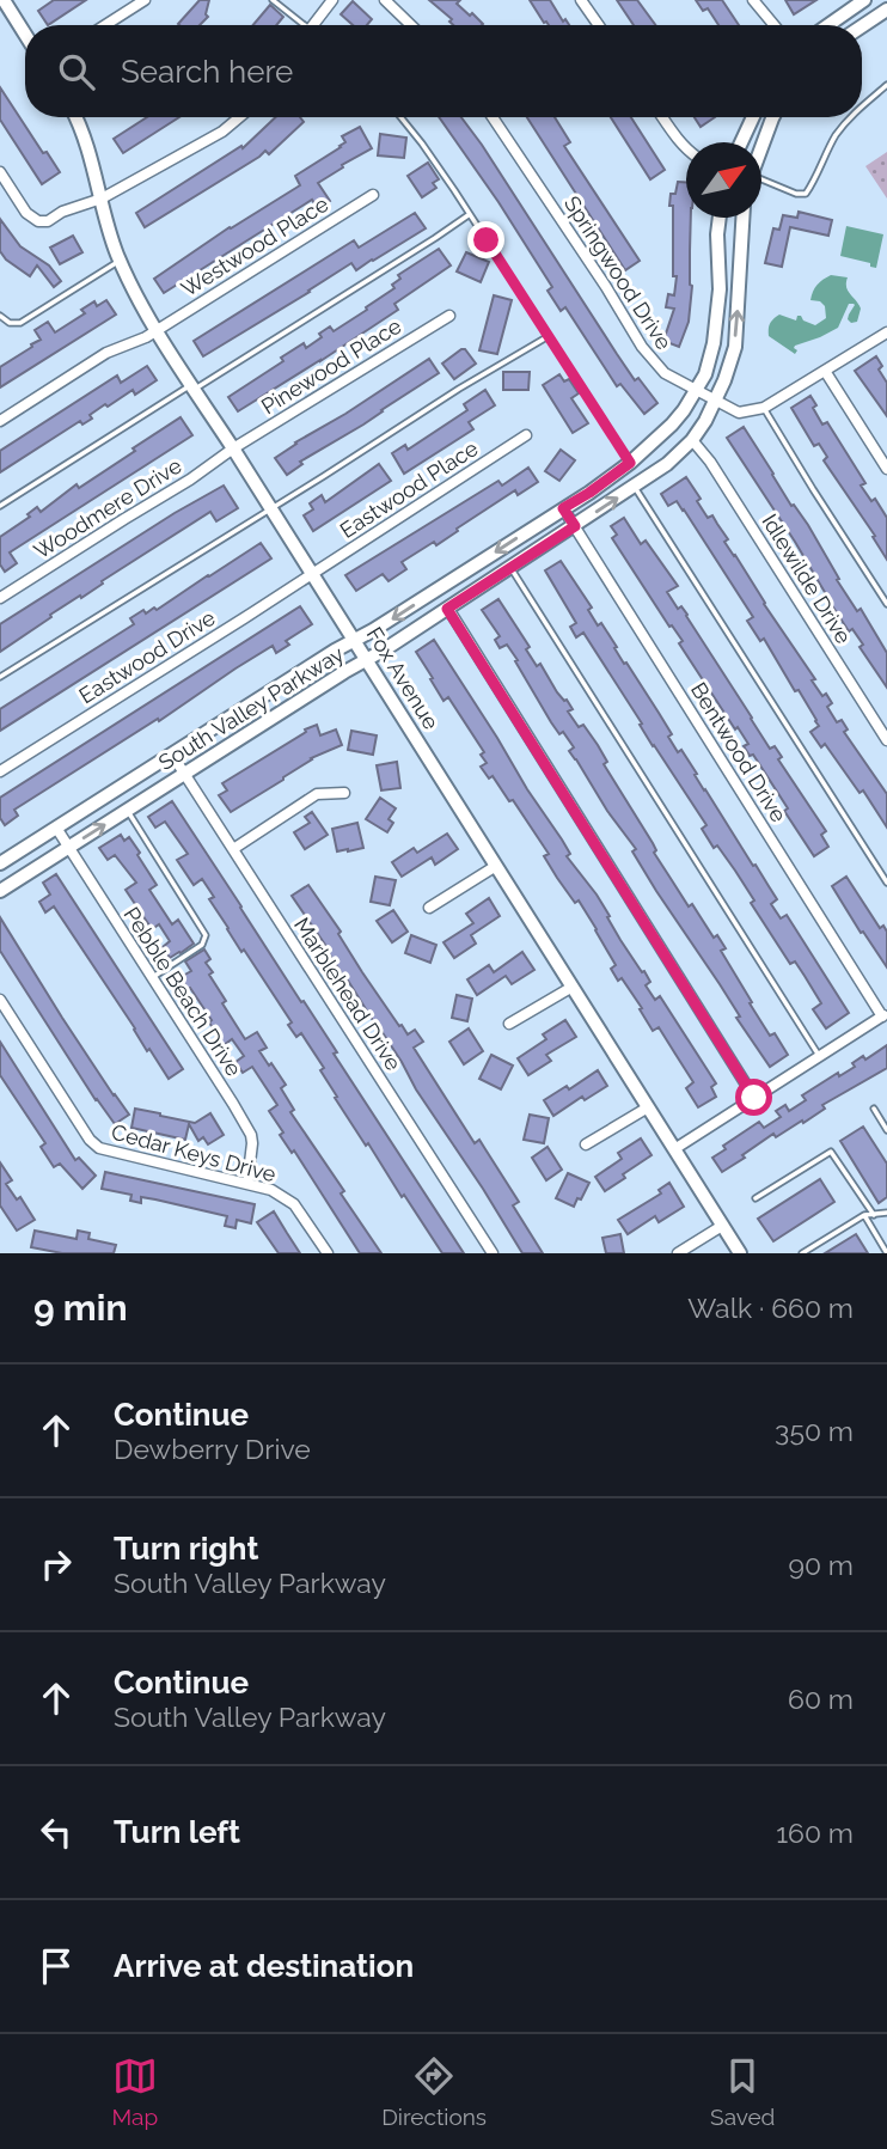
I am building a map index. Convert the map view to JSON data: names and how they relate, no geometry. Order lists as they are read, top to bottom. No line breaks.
{"streets":{"main road":["Fox Avenue","South Valley Parkway"],"street":["Westwood Place","Springwood Drive","Pinewood Place","Eastwood Place","Woodmere Drive","Idlewilde Drive","Eastwood Drive","Bentwood Drive","Pebble Beach Drive","Marblehead Drive","Cedar Keys Drive"]},"crossings":[["Westwood Place","Fox Avenue"],["Springwood Drive","South Valley Parkway"],["Pinewood Place","Woodmere Drive"],["Pinewood Place","Fox Avenue"],["Eastwood Place","Eastwood Drive"],["Eastwood Place","Fox Avenue"],["Woodmere Drive","Fox Avenue"],["Idlewilde Drive","South Valley Parkway"],["Eastwood Drive","Fox Avenue"],["Fox Avenue","South Valley Parkway"],["South Valley Parkway","Bentwood Drive"],["South Valley Parkway","Pebble Beach Drive"],["South Valley Parkway","Marblehead Drive"],["Pebble Beach Drive","Cedar Keys Drive"]],"north":"top right","page":{"search":"Search here","heading":["9 min","Walk · 660 m"],"list":[["Continue","Dewberry Drive","350 m"],["Turn right","South Valley Parkway","90 m"],["Continue","South Valley Parkway","60 m"],["Turn left","160 m"],"Arrive at destination"],"nav":["Map","Directions","Saved"]}}
